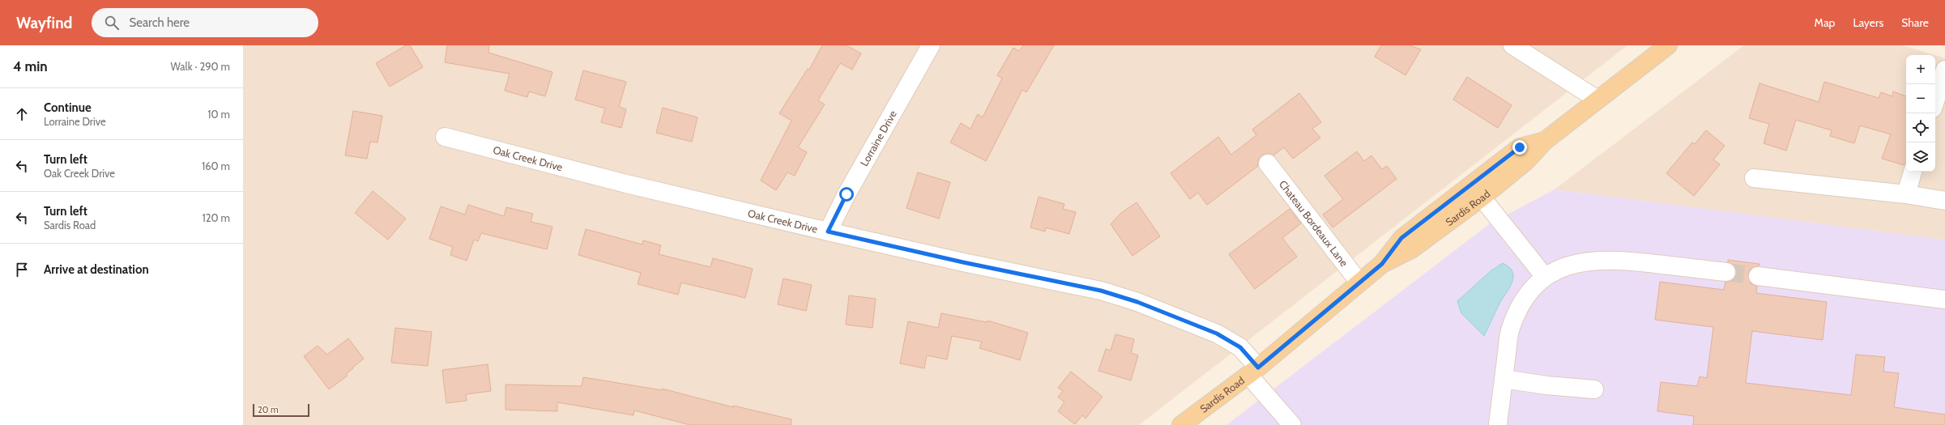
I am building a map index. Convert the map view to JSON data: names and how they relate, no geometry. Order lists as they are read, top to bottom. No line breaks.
{"streets":{"main road":["Sardis Road"],"street":["Lorraine Drive","Oak Creek Drive","Chateau Bordeaux Lane"]},"crossings":[["Lorraine Drive","Oak Creek Drive"],["Oak Creek Drive","Sardis Road"],["Sardis Road","Chateau Bordeaux Lane"]],"scale_bar":"20 m","page":{"header":"Wayfind","search":"Search here","nav":["Map","Layers","Share"],"heading":["4 min","Walk · 290 m"],"map_buttons":["+","−"],"list":[["Continue","Lorraine Drive","10 m"],["Turn left","Oak Creek Drive","160 m"],["Turn left","Sardis Road","120 m"],"Arrive at destination"],"scale":"20 m"}}
